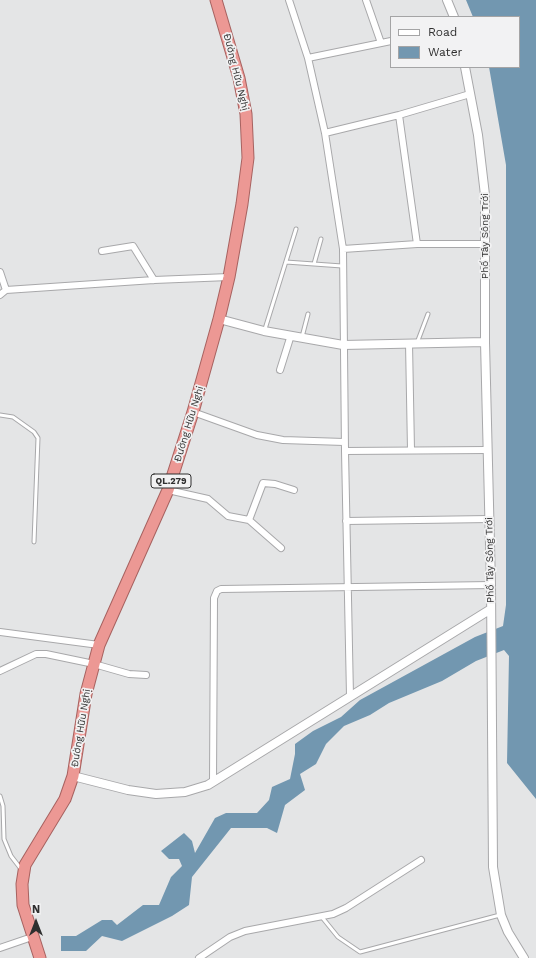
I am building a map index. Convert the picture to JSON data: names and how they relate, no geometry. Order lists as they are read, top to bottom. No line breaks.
{"streets":{"highway":["Đường Hữu Nghị","QL.279"],"street":["Phố Tây Sông Trới"]},"crossings":[["Đường Hữu Nghị","Phố Tây Sông Trới"],["Đường Hữu Nghị","QL.279"]],"legend":["Road","Water"],"north":"top"}
